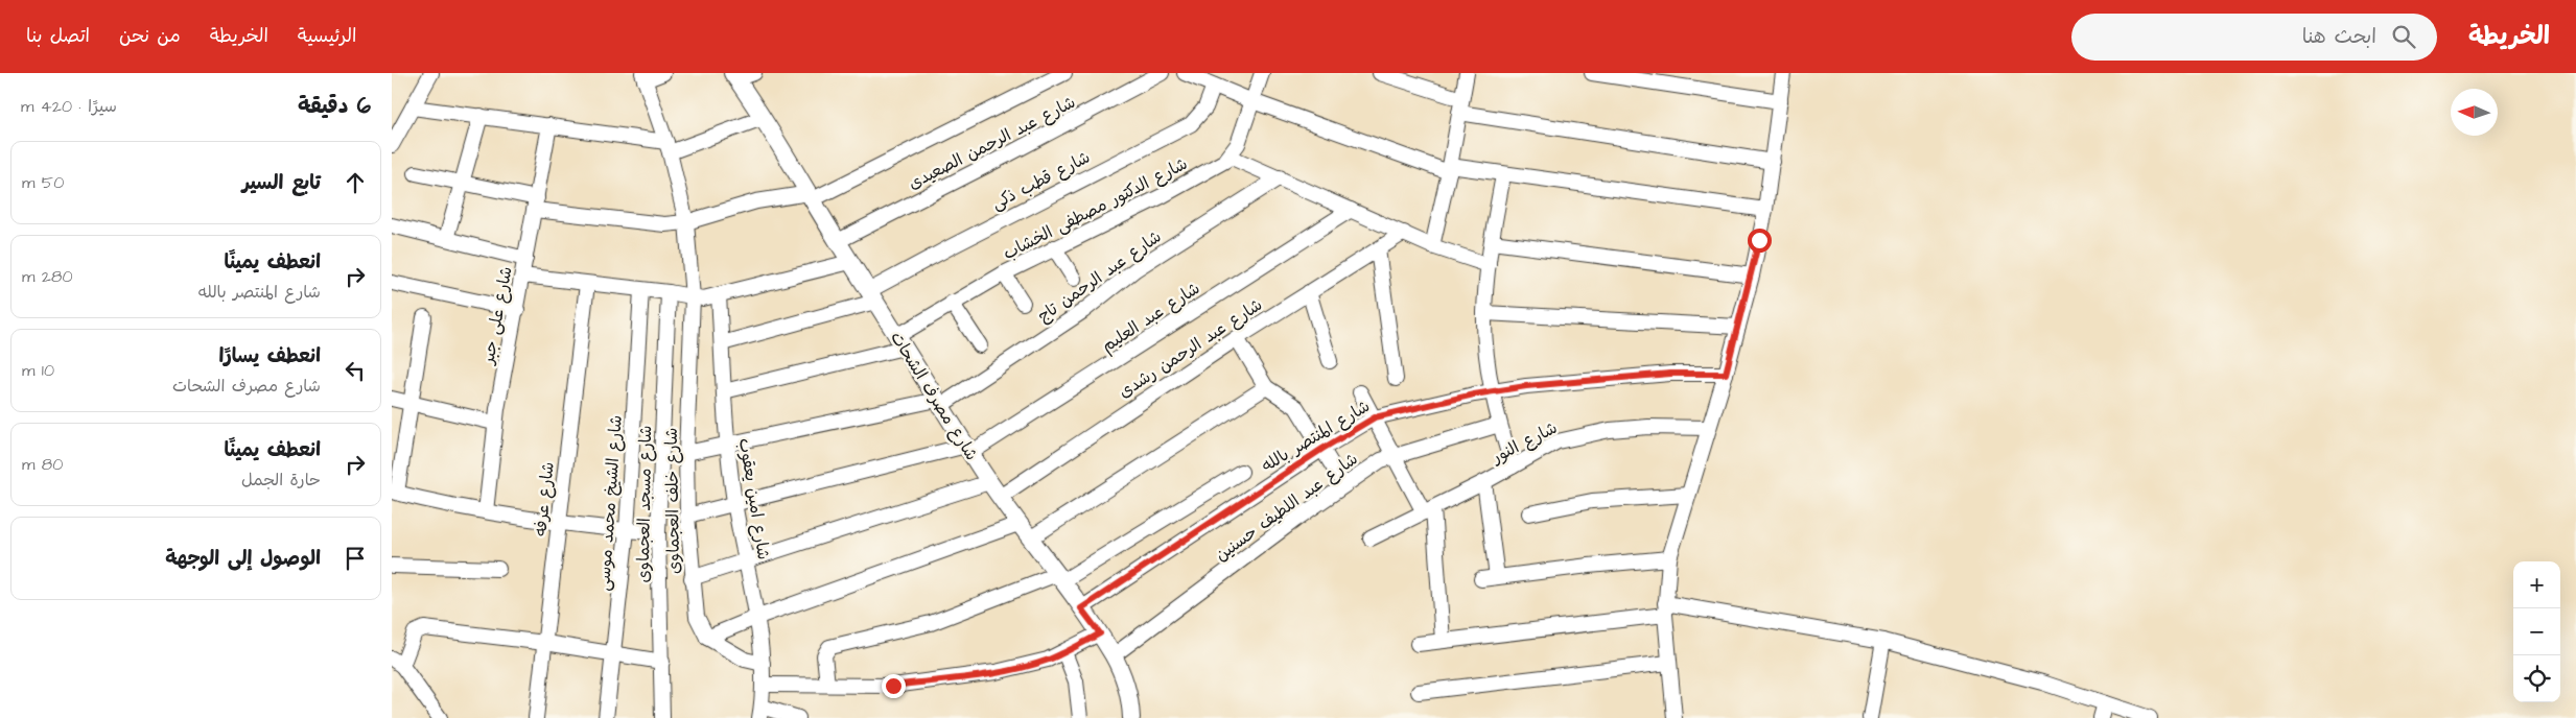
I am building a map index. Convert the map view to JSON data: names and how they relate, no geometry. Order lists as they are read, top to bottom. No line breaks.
{"streets":{"street":["شارع عبد الرحمن الصعيدى","شارع قطب ذكى","شارع الدكتور مصطفى الخشاب","شارع عبد الرحمن تاج","شارع على جبر","شارع عبد العليم","شارع عبد الرحمن رشدى","شارع مصرف الشحات","شارع المنتصر بالله","شارع النور","شارع عرفه","شارع امين يعقوب","شارع خلف العجماوى","شارع الشيخ محمد موسى","شارع مسجد العجماوى","شارع عبد اللطيف حسنين"]},"crossings":[["شارع عبد الرحمن الصعيدى","شارع مصرف الشحات"],["شارع قطب ذكى","شارع مصرف الشحات"],["شارع قطب ذكى","شارع امين يعقوب"],["شارع الدكتور مصطفى الخشاب","شارع مصرف الشحات"],["شارع الدكتور مصطفى الخشاب","شارع امين يعقوب"],["شارع عبد الرحمن تاج","شارع مصرف الشحات"],["شارع عبد العليم","شارع مصرف الشحات"],["شارع عبد العليم","شارع امين يعقوب"],["شارع عبد العليم","شارع خلف العجماوى"],["شارع عبد الرحمن رشدى","شارع مصرف الشحات"],["شارع عبد الرحمن رشدى","شارع امين يعقوب"],["شارع عبد الرحمن رشدى","شارع خلف العجماوى"],["شارع مصرف الشحات","شارع المنتصر بالله"],["شارع مصرف الشحات","شارع عبد اللطيف حسنين"]],"north":"left","page":{"header":"الخريطة","search":"ابحث هنا","nav":["الرئيسية","الخريطة","من نحن","اتصل بنا"],"heading":["6 دقيقة","سيرًا · 420 m"],"list":[["تابع السير","50 m"],["انعطف يمينًا","شارع المنتصر بالله","280 m"],["انعطف يسارًا","شارع مصرف الشحات","10 m"],["انعطف يمينًا","حارة الجمل","80 m"],"الوصول إلى الوجهة"],"map_buttons":["+","−"]}}
